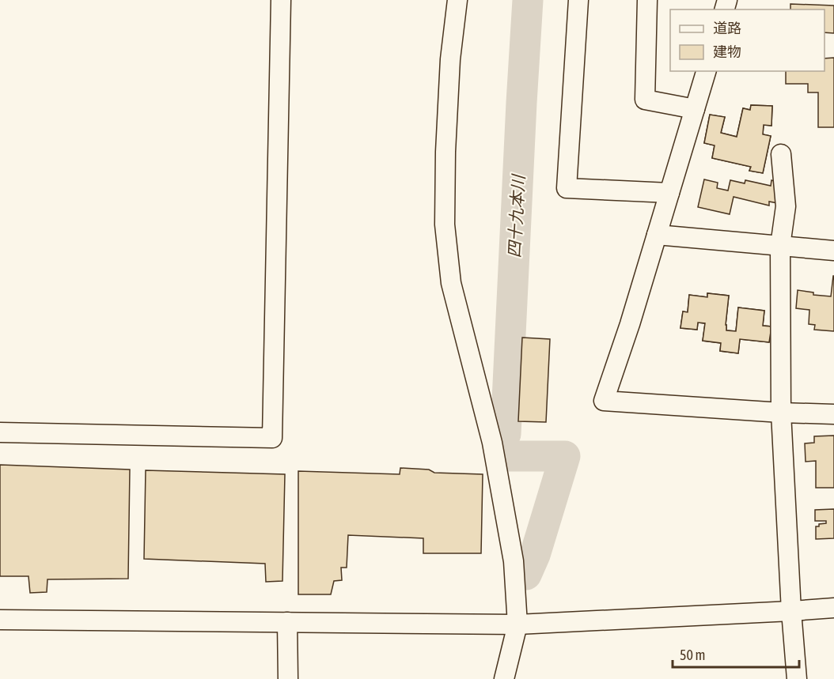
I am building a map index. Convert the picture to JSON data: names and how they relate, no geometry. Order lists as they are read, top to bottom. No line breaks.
{"water":["四十九本川"],"legend":["道路","建物"],"scale_bar":"50 m"}
